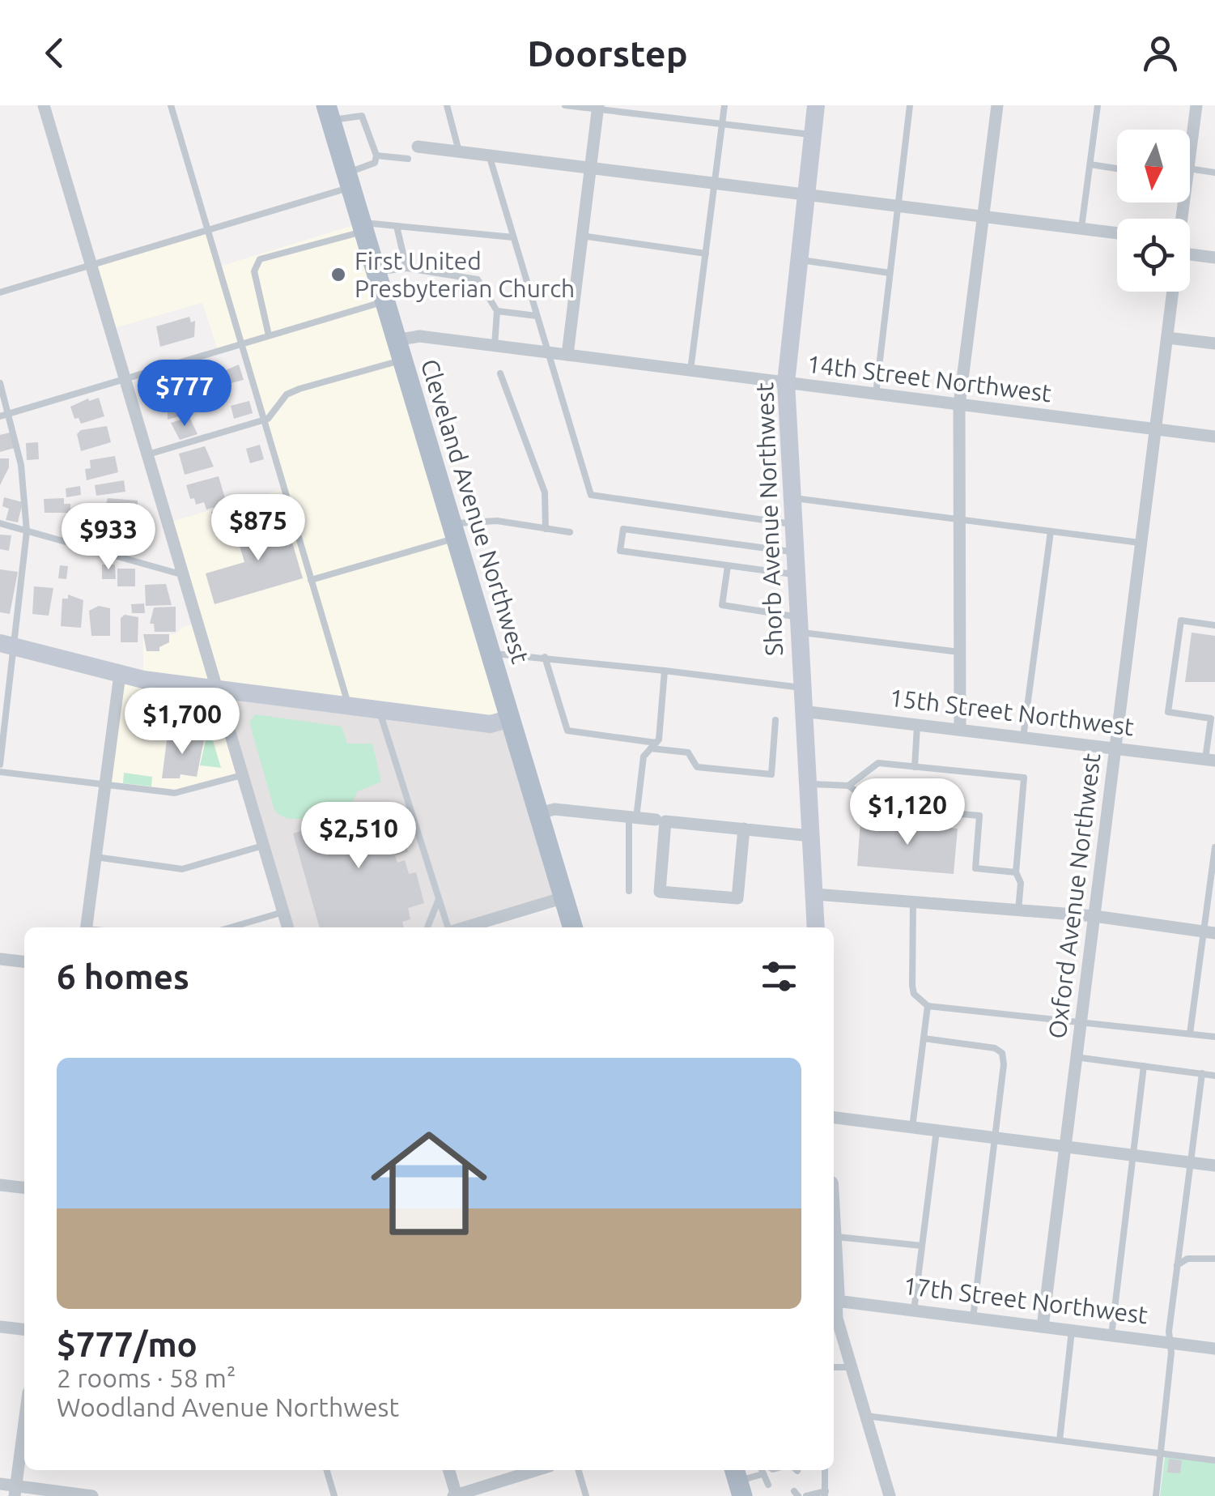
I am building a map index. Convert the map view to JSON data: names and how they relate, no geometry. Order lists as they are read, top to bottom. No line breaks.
{"streets":{"main road":["Cleveland Avenue Northwest"],"street":["14th Street Northwest","Shorb Avenue Northwest","15th Street Northwest","Oxford Avenue Northwest","17th Street Northwest"]},"crossings":[["14th Street Northwest","Cleveland Avenue Northwest"],["14th Street Northwest","Shorb Avenue Northwest"],["14th Street Northwest","Oxford Avenue Northwest"],["Shorb Avenue Northwest","15th Street Northwest"],["15th Street Northwest","Oxford Avenue Northwest"],["Oxford Avenue Northwest","17th Street Northwest"]],"places":["First United Presbyterian Church"],"north":"bottom","page":{"header":"Doorstep","price":["$777","$875","$933","$1,700","$1,120","$2,510"],"heading":"6 homes","list":[{"name":"$777/mo","note":"2 rooms · 58 m² · Woodland Avenue Northwest"}]}}
